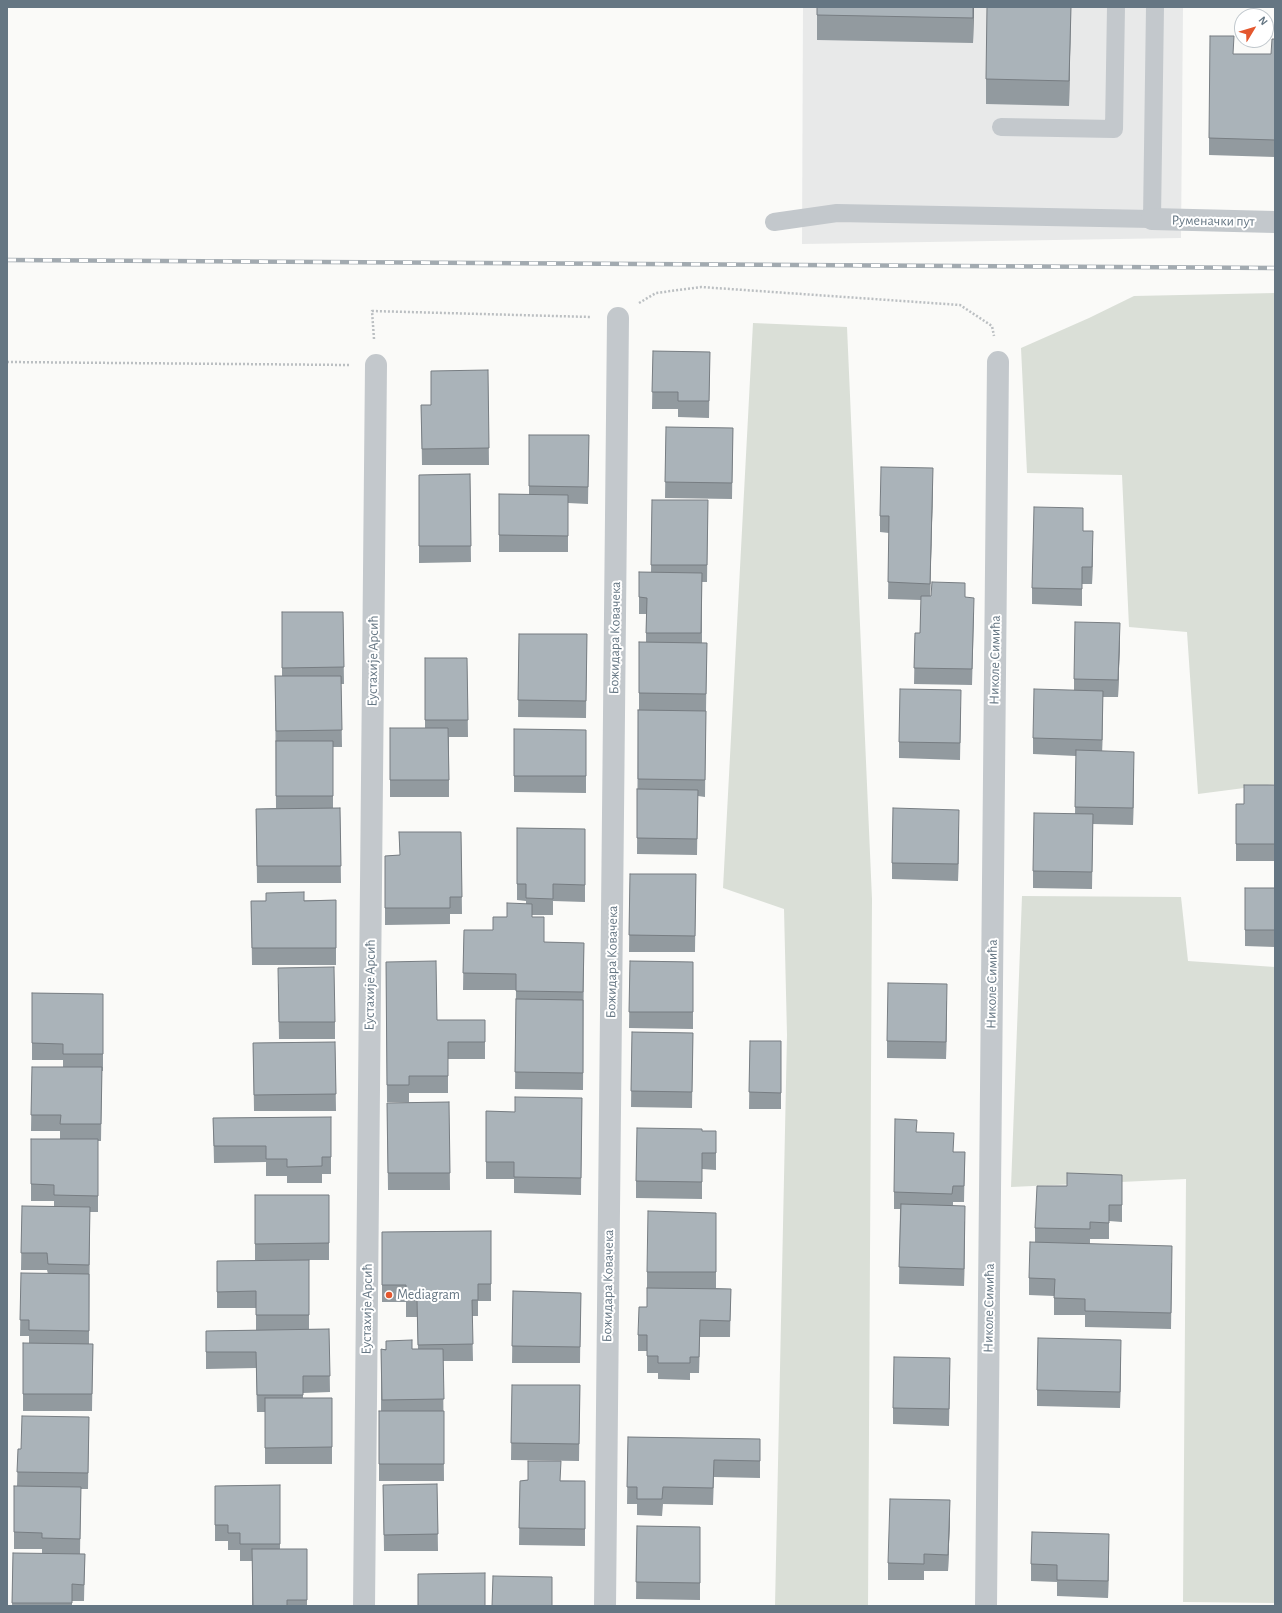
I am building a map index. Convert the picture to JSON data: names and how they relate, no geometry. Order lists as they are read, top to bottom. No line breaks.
{"streets":{"street":["Руменачки пут","Божидара Ковачека","Николе Симића","Еустахије Арсић"]},"places":["Mediagram"],"north":"top right"}
